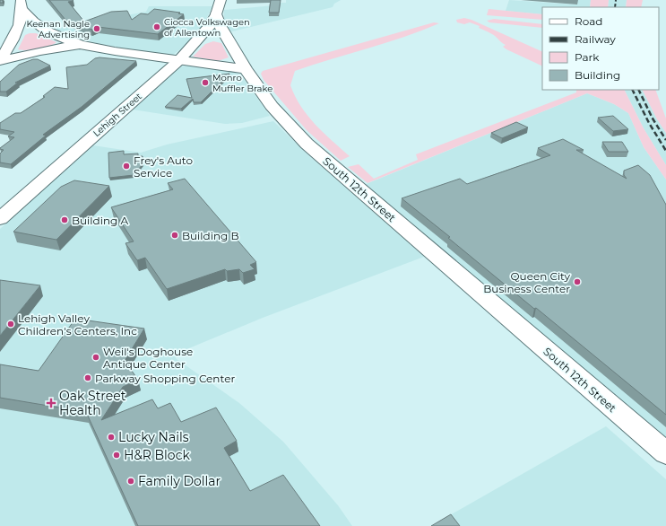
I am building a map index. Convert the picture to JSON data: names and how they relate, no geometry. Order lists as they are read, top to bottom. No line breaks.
{"streets":{"street":["Lehigh Street","South 12th Street"]},"crossings":[["Lehigh Street","South 12th Street"]],"places":{"other":["Ciocca Volkswagen of Allentown","Keenan Nagle Advertising","Monro Muffler Brake","Frey's Auto Service","Building A","Building B","Queen City Business Center","Lehigh Valley Children's Centers, Inc","Weil's Doghouse Antique Center","Parkway Shopping Center","Lucky Nails","H&R Block","Family Dollar"],"health":["Oak Street Health"]},"legend":["Road","Railway","Park","Building"]}
